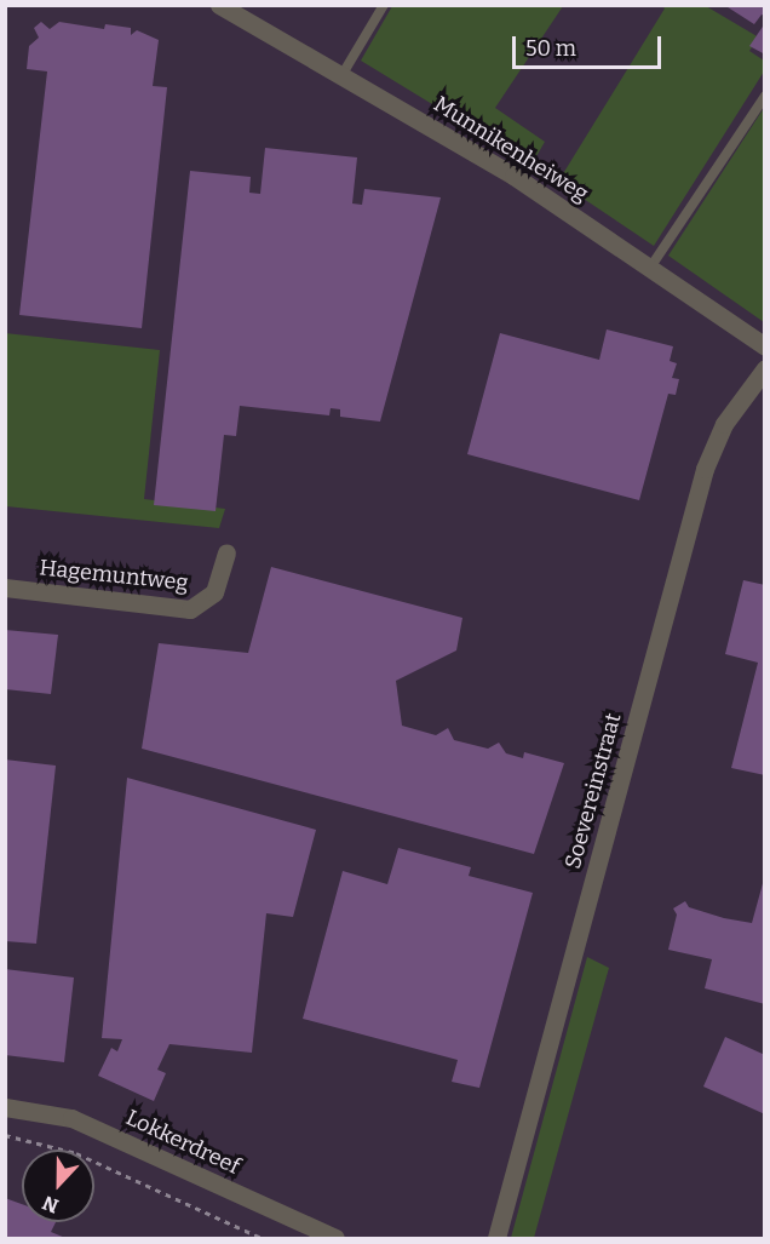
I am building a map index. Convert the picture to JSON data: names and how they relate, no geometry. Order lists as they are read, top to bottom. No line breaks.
{"streets":{"street":["Munnikenheiweg","Hagemuntweg","Soevereinstraat","Lokkerdreef"]},"scale_bar":"50 m","north":"bottom"}
